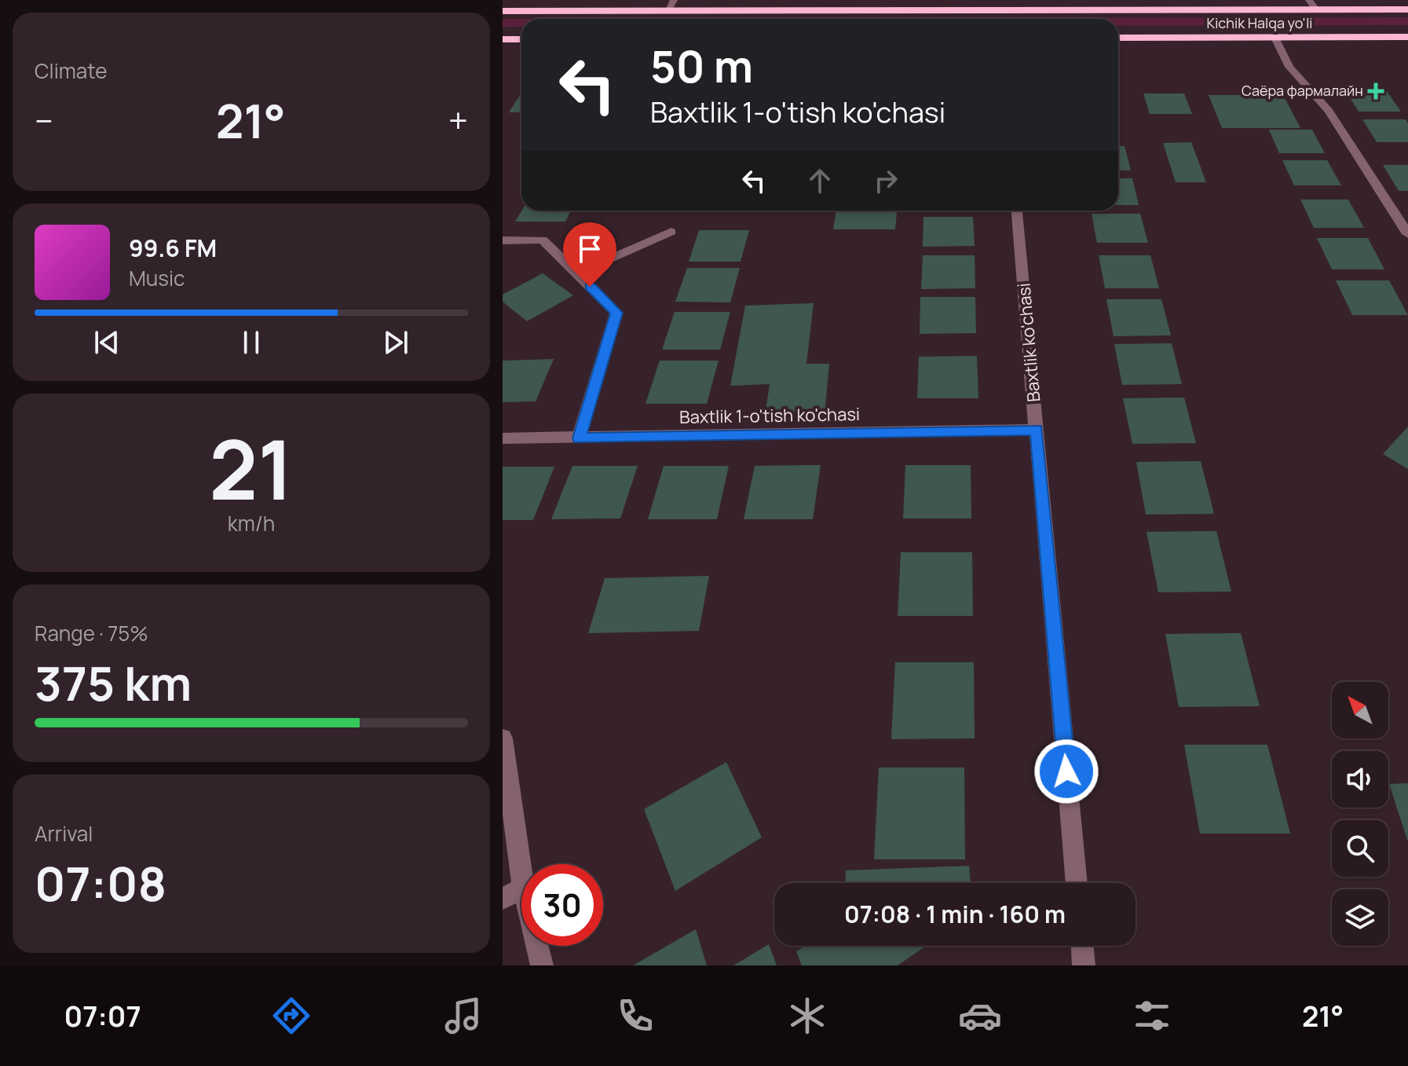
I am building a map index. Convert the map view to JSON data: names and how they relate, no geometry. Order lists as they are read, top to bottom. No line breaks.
{"streets":{"highway":["Kichik Halqa yo'li"],"street":["Baxtlik ko'chasi","Baxtlik 1-o'tish ko'chasi"]},"crossings":[["Baxtlik ko'chasi","Baxtlik 1-o'tish ko'chasi"]],"places":{"health":["Саёра фармалайн"]},"north":"top left","page":{"tile":["Climate",["21","km/h"],["Range · 75%","375 km"],["Arrival","07:08"]],"turn":["50 m","Baxtlik 1-o'tish ko'chasi"],"heat":["−","21°","+"],"song":["99.6 FM","Music"],"limit":"30","trip":"07:08 · 1 min · 160 m","tabs":["07:07","21°"]}}
